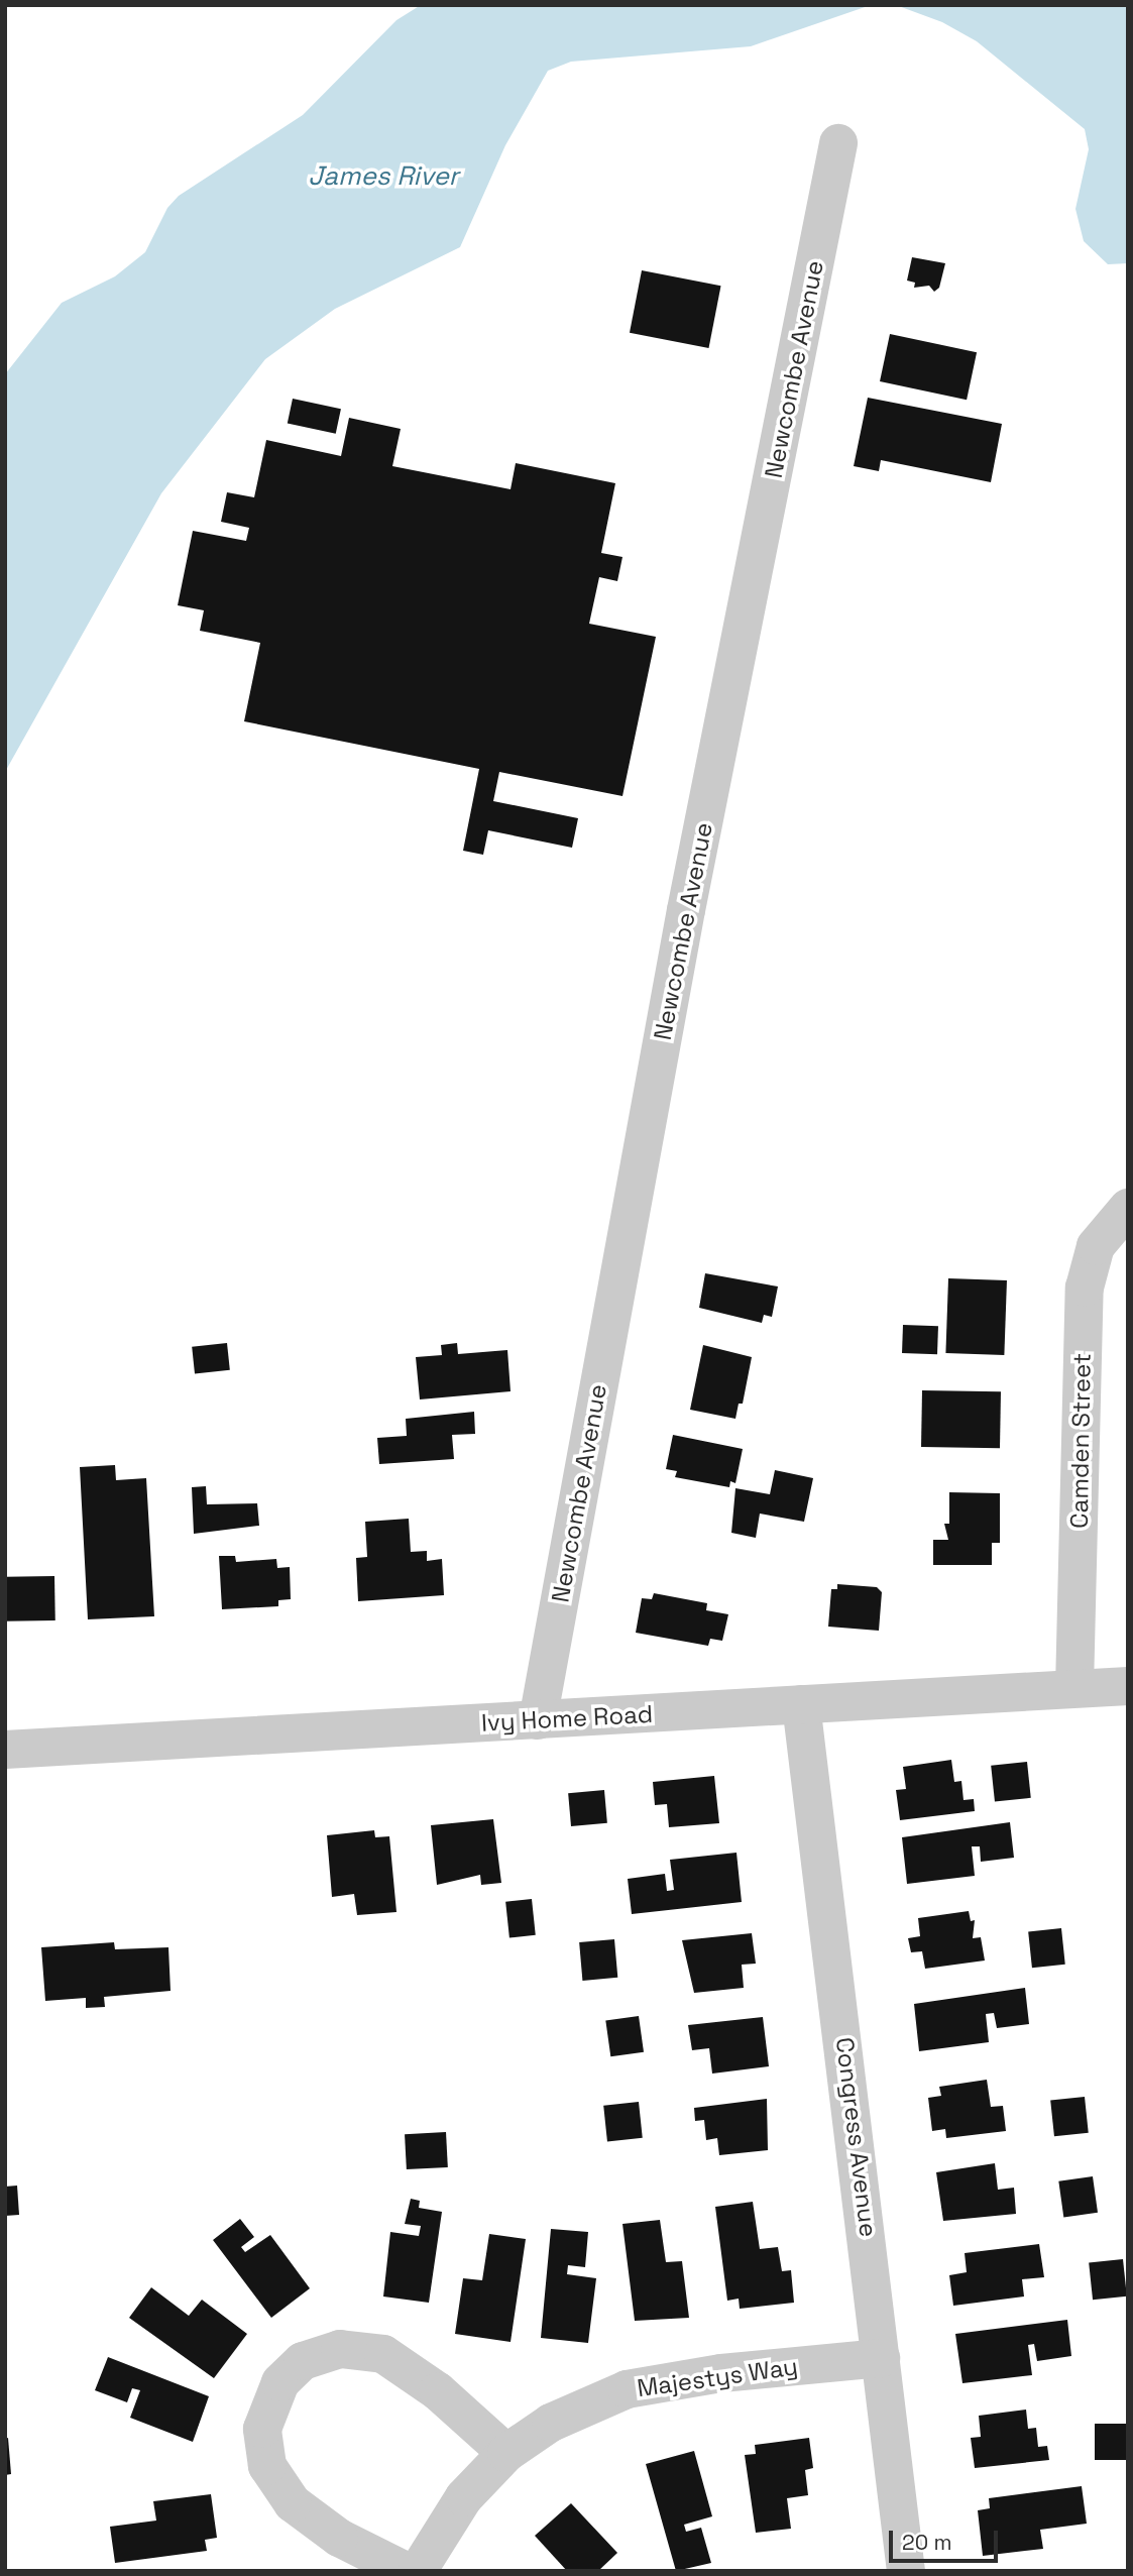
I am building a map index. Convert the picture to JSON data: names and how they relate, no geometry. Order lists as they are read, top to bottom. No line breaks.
{"streets":{"street":["Newcombe Avenue","Camden Street","Ivy Home Road","Congress Avenue","Majestys Way"]},"crossings":[["Newcombe Avenue","Ivy Home Road"],["Camden Street","Ivy Home Road"],["Ivy Home Road","Congress Avenue"],["Congress Avenue","Majestys Way"]],"water":["James River"],"scale_bar":"20 m"}
